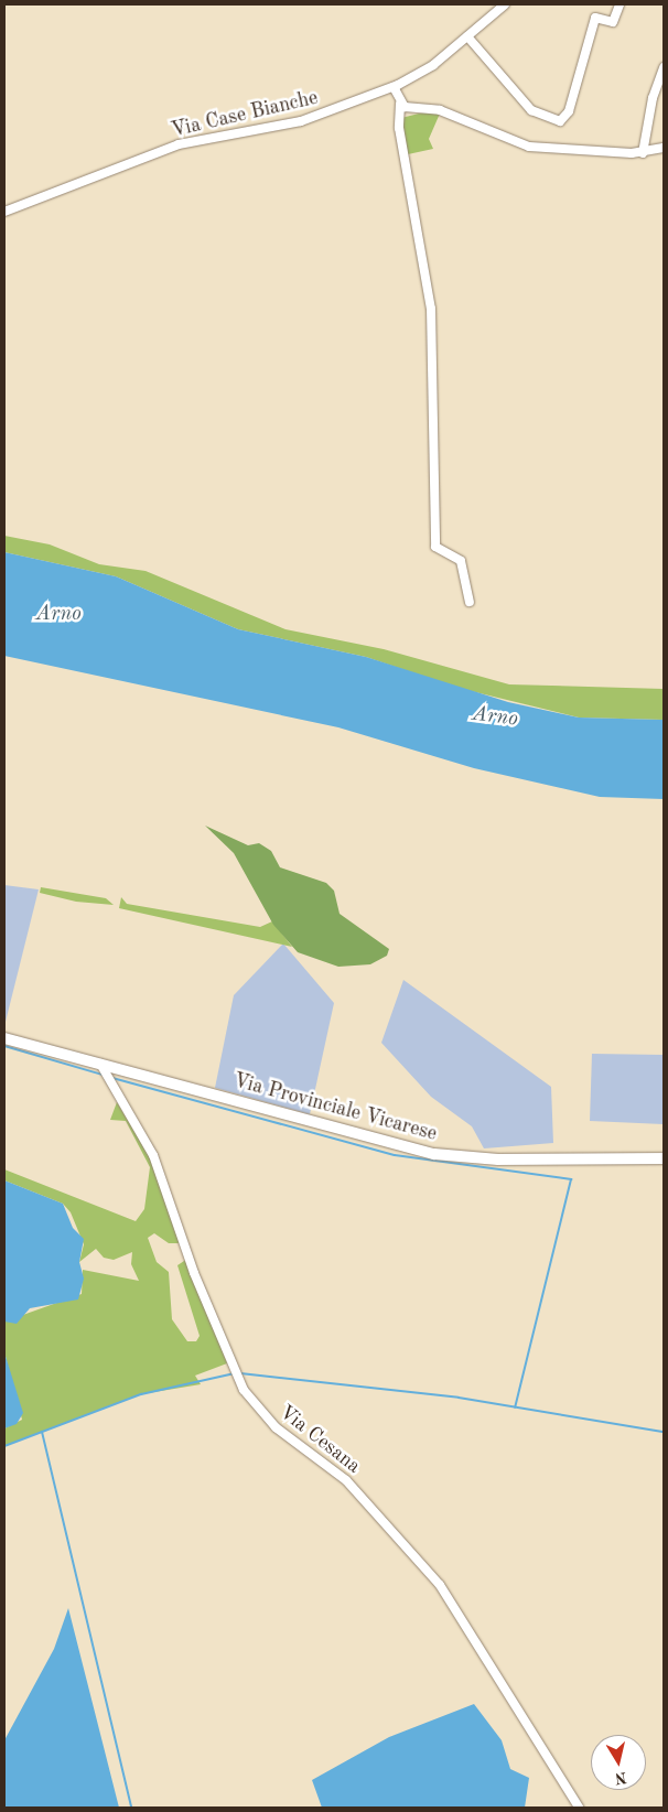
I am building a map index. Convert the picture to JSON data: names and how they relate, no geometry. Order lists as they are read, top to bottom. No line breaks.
{"streets":{"main road":["Via Provinciale Vicarese"],"street":["Via Case Bianche","Via Cesana"]},"crossings":[["Via Provinciale Vicarese","Via Cesana"]],"water":["Arno"],"north":"bottom"}
